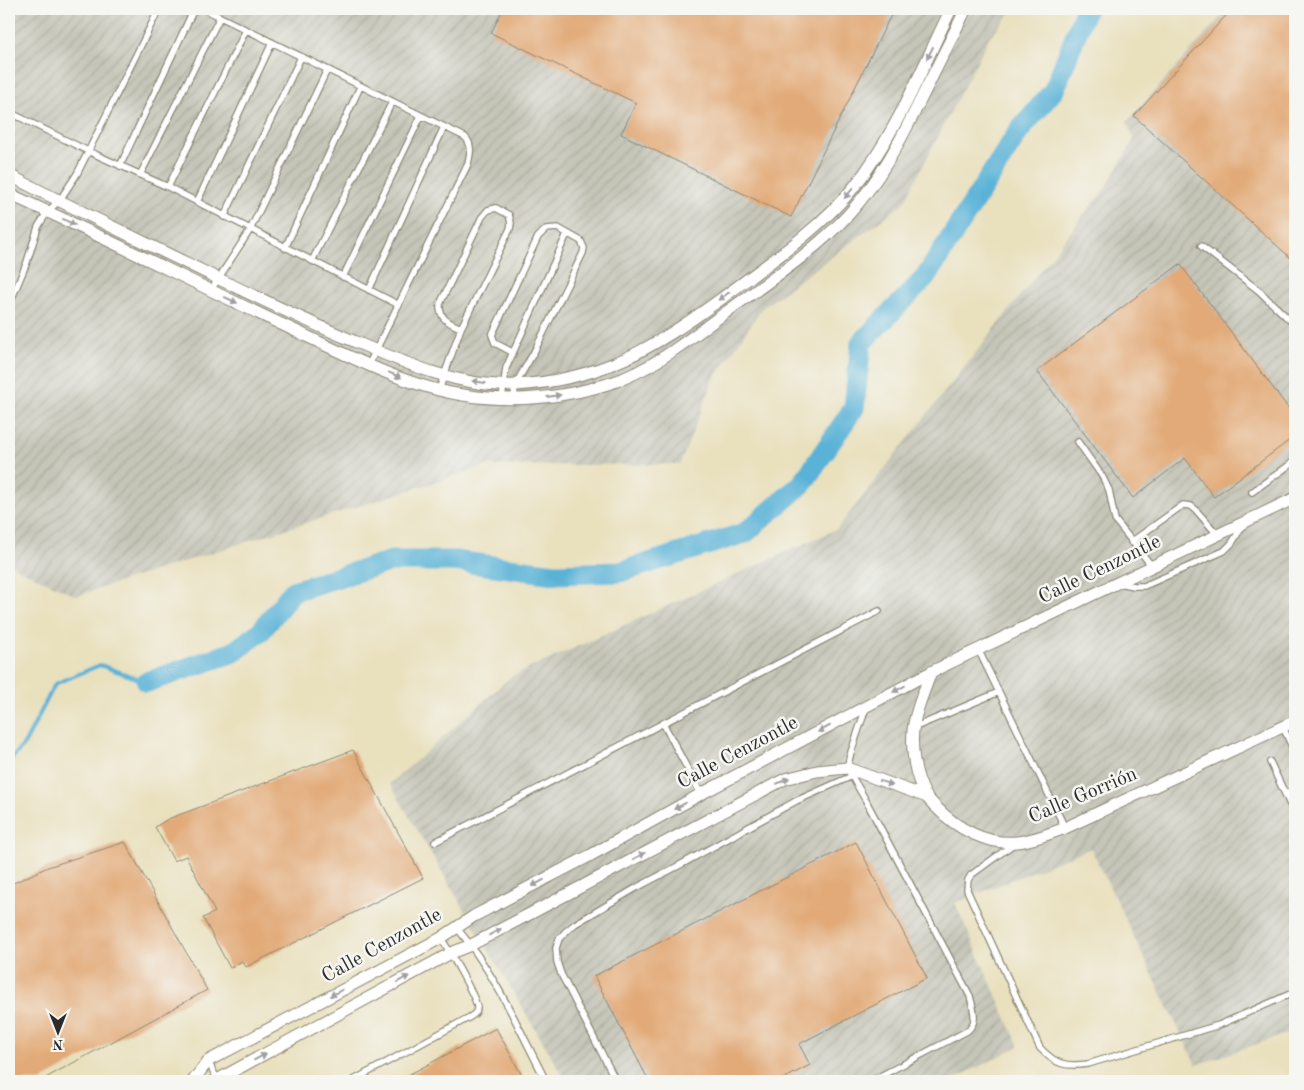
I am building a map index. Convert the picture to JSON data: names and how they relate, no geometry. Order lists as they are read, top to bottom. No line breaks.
{"streets":{"street":["Calle Cenzontle","Calle Gorrión"]},"crossings":[["Calle Cenzontle","Calle Gorrión"]],"north":"bottom"}
